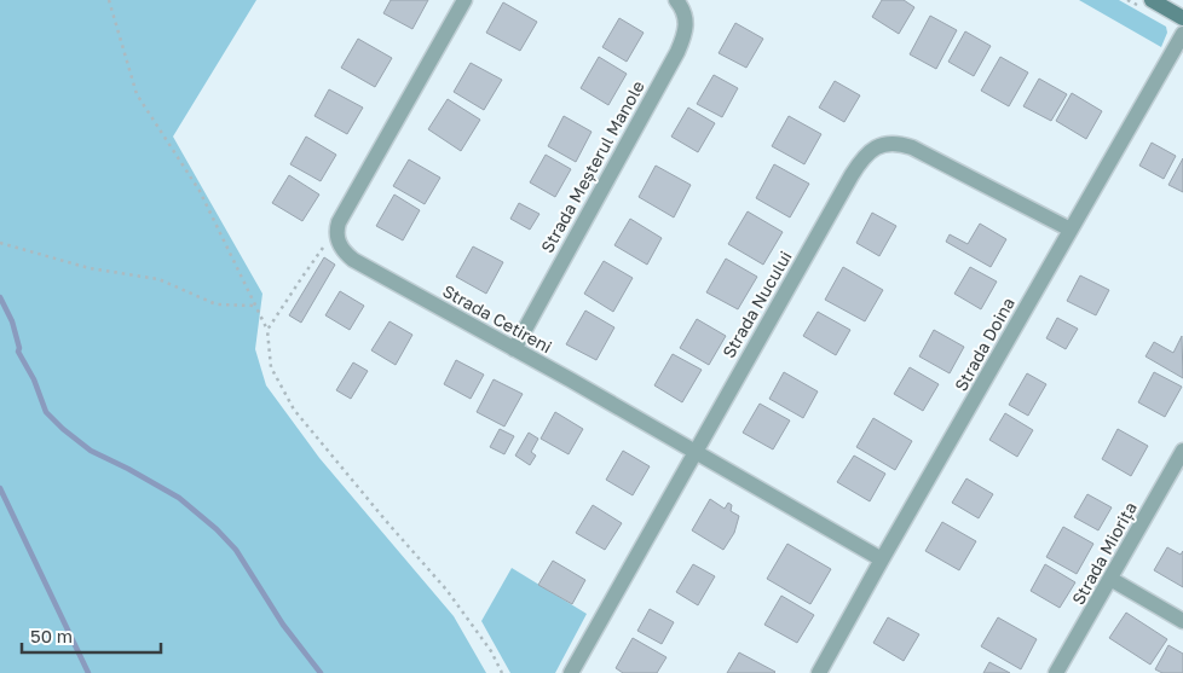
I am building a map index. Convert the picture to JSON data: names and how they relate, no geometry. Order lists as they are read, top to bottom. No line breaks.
{"streets":{"street":["Strada Meșterul Manole","Strada Nucului","Strada Cetireni","Strada Doina","Strada Miorița"]},"crossings":[["Strada Meșterul Manole","Strada Cetireni"],["Strada Nucului","Strada Cetireni"],["Strada Nucului","Strada Doina"],["Strada Cetireni","Strada Doina"]],"scale_bar":"50 m"}
